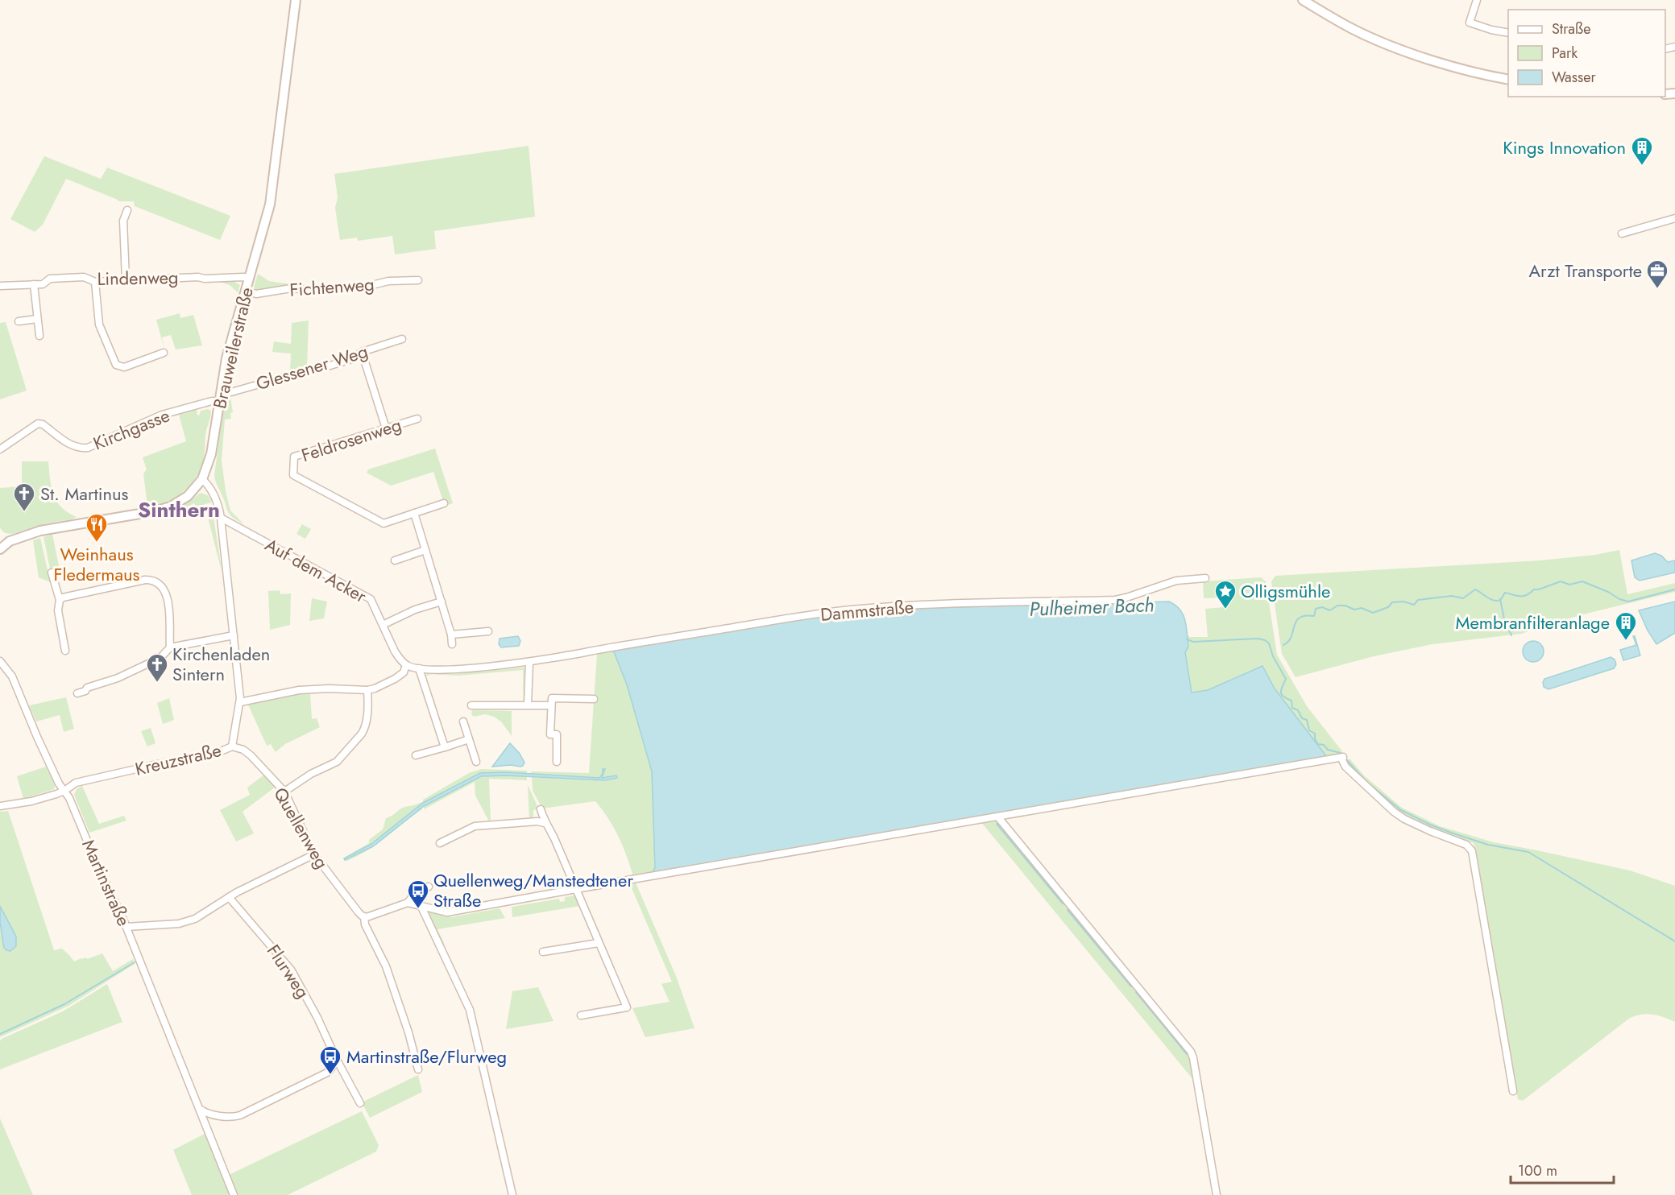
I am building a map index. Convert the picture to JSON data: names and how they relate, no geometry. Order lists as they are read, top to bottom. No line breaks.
{"streets":{"street":["Lindenweg","Fichtenweg","Brauweilerstraße","Glessener Weg","Kirchgasse","Feldrosenweg","Auf dem Acker","Dammstraße","Kreuzstraße","Quellenweg","Martinstraße","Flurweg"]},"crossings":[["Lindenweg","Brauweilerstraße"],["Fichtenweg","Brauweilerstraße"],["Brauweilerstraße","Glessener Weg"],["Brauweilerstraße","Kirchgasse"],["Brauweilerstraße","Kreuzstraße"],["Auf dem Acker","Dammstraße"],["Auf dem Acker","Kreuzstraße"],["Kreuzstraße","Quellenweg"],["Kreuzstraße","Martinstraße"]],"districts":["Sinthern"],"water":["Pulheimer Bach"],"places":{"building":["Kings Innovation","Membranfilteranlage"],"office":["Arzt Transporte"],"church":["St. Martinus","Kirchenladen Sintern"],"restaurant":["Weinhaus Fledermaus"],"place":["Olligsmühle"],"bus stop":["Quellenweg/Manstedtener Straße","Martinstraße/Flurweg"]},"legend":["Straße","Park","Wasser"],"scale_bar":"100 m"}
